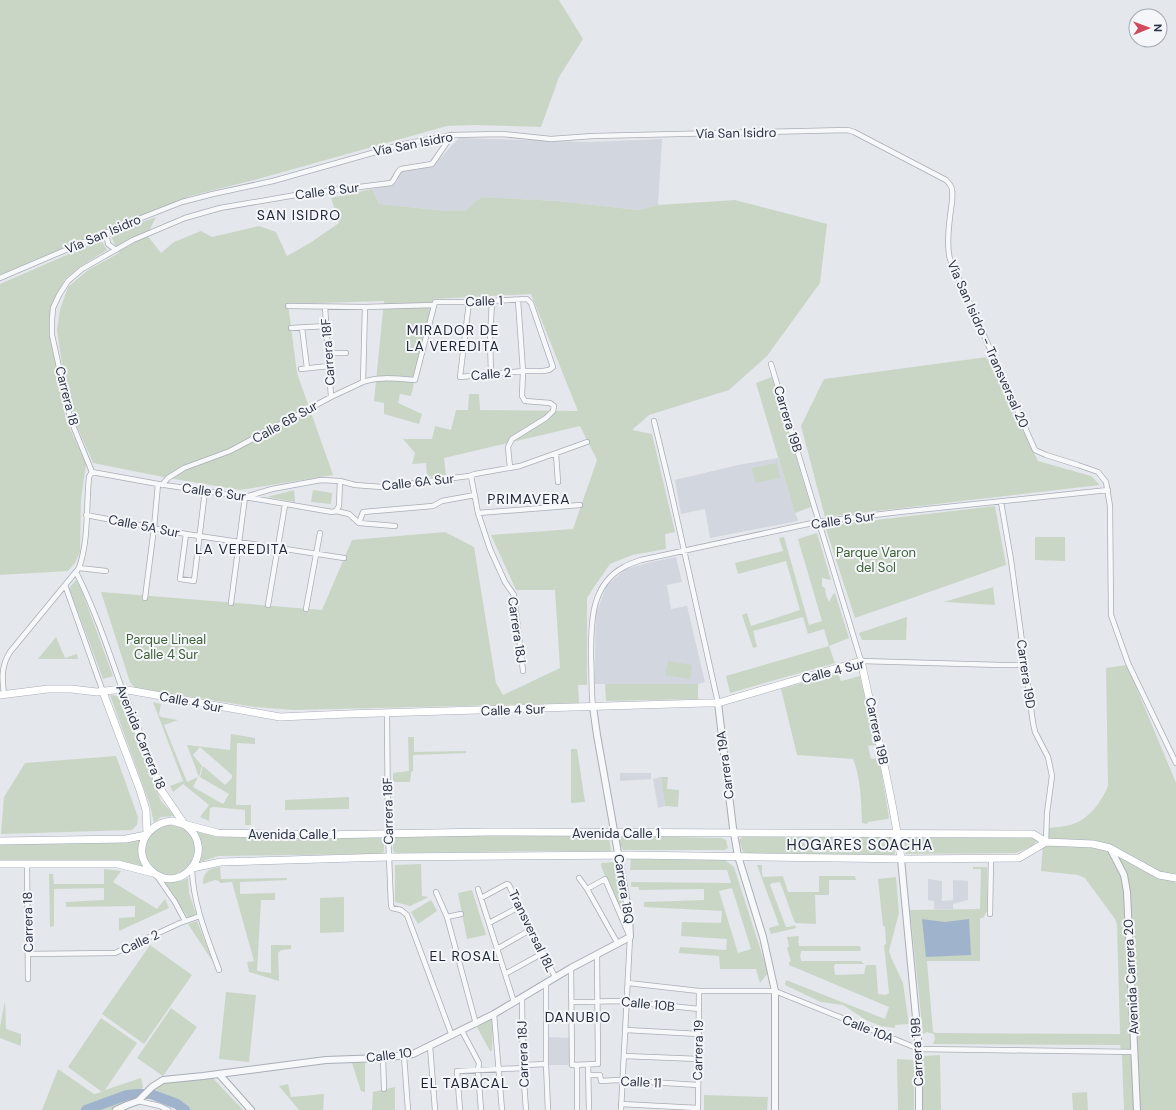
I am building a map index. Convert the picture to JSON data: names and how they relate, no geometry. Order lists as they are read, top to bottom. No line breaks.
{"streets":{"main road":["Carrera 19B","Calle 4 Sur","Avenida Carrera 18","Avenida Calle 1"],"street":["Vía San Isidro","Calle 8 Sur","Calle 1","Vía San Isidro - Transversal 20","Carrera 18F","Calle 2","Carrera 18","Calle 6B Sur","Calle 6A Sur","Calle 6 Sur","Calle 5 Sur","Calle 5A Sur","Carrera 18J","Carrera 19D","Carrera 19A","Carrera 18Q","Transversal 18L","Avenida Carrera 20","Calle 10B","Calle 10A","Carrera 19","Calle 10","Calle 11"]},"crossings":[["Vía San Isidro","Calle 8 Sur"],["Vía San Isidro","Vía San Isidro - Transversal 20"],["Calle 8 Sur","Carrera 18"],["Calle 1","Carrera 18F"],["Calle 1","Calle 2"],["Calle 1","Calle 6B Sur"],["Vía San Isidro - Transversal 20","Calle 5 Sur"],["Carrera 18F","Calle 6B Sur"],["Carrera 18F","Calle 4 Sur"],["Carrera 18F","Avenida Calle 1"],["Carrera 18F","Calle 10"],["Calle 2","Carrera 18"],["Calle 2","Avenida Carrera 18"],["Carrera 18","Calle 6 Sur"],["Carrera 19B","Calle 5 Sur"],["Carrera 19B","Calle 4 Sur"],["Carrera 19B","Avenida Calle 1"],["Carrera 19B","Calle 10A"],["Calle 6B Sur","Calle 6 Sur"],["Calle 6A Sur","Calle 6 Sur"],["Calle 6A Sur","Carrera 18J"],["Calle 5 Sur","Carrera 19D"],["Calle 5 Sur","Carrera 19A"],["Calle 5 Sur","Carrera 18Q"],["Carrera 18J","Calle 10"],["Calle 4 Sur","Carrera 19D"],["Calle 4 Sur","Avenida Carrera 18"],["Calle 4 Sur","Carrera 19A"],["Calle 4 Sur","Carrera 18Q"],["Carrera 19D","Avenida Calle 1"],["Avenida Carrera 18","Avenida Calle 1"],["Carrera 19A","Avenida Calle 1"],["Carrera 19A","Calle 10A"],["Avenida Calle 1","Carrera 18Q"],["Avenida Calle 1","Avenida Carrera 20"],["Carrera 18Q","Calle 10B"],["Carrera 18Q","Calle 10A"],["Carrera 18Q","Calle 10"],["Carrera 18Q","Calle 11"],["Transversal 18L","Calle 10"],["Avenida Carrera 20","Calle 10A"],["Calle 10B","Carrera 19"],["Calle 10A","Carrera 19"],["Carrera 19","Calle 11"]],"districts":["SAN ISIDRO","MIRADOR DE LA VEREDITA","PRIMAVERA","LA VEREDITA","HOGARES SOACHA","EL ROSAL","DANUBIO","EL TABACAL"],"parks":["Parque Varon del Sol","Parque Lineal Calle 4 Sur"],"north":"right"}
